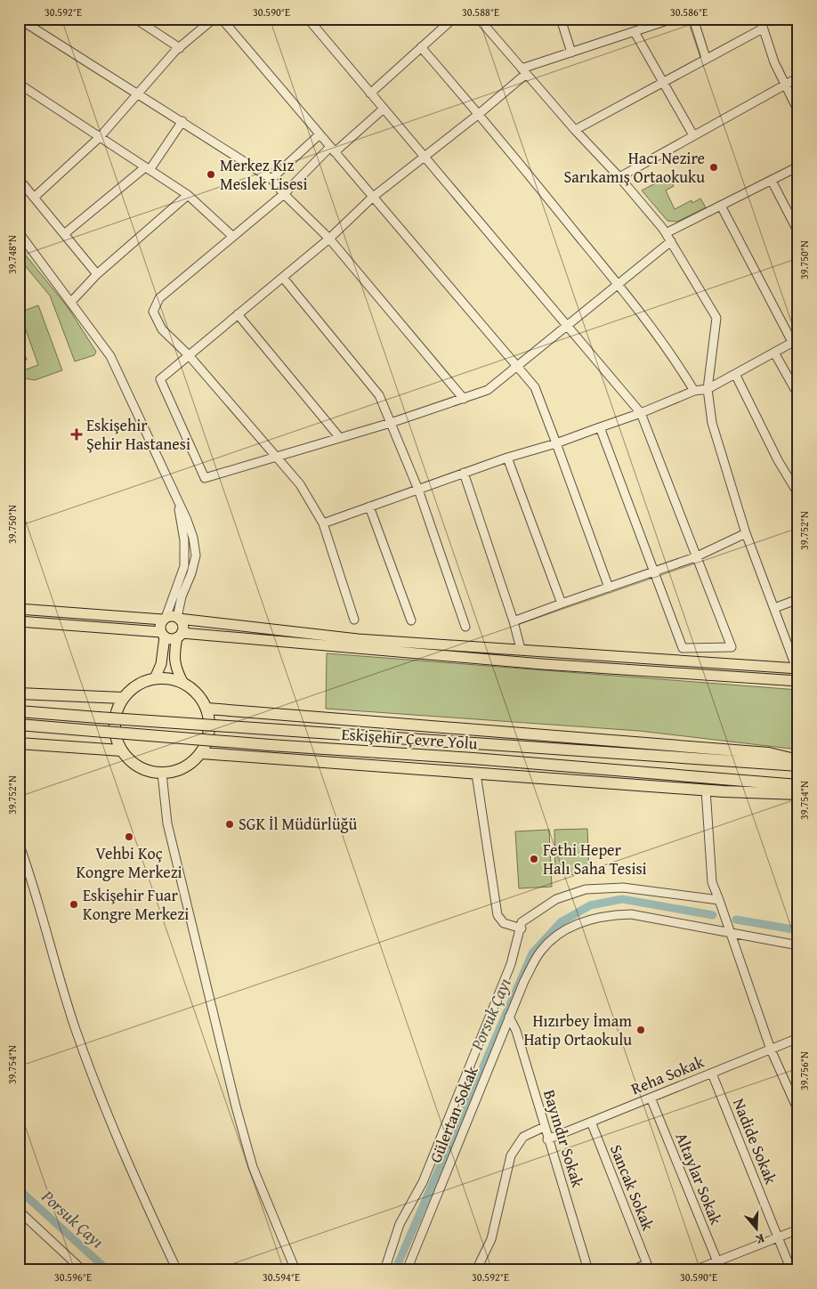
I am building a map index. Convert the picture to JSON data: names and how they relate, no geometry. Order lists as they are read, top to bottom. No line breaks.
{"streets":{"highway":["Eskişehir Çevre Yolu"],"street":["Reha Sokak","Gülertan Sokak","Bayındır Sokak","Nadide Sokak","Altaylar Sokak","Sancak Sokak"]},"crossings":[["Reha Sokak","Bayındır Sokak"],["Reha Sokak","Nadide Sokak"],["Reha Sokak","Altaylar Sokak"],["Reha Sokak","Sancak Sokak"],["Gülertan Sokak","Bayındır Sokak"]],"water":["Porsuk Çayı"],"places":{"other":["Hacı Nezire Sarıkamış Ortaokuku","Merkez Kız Meslek Lisesi","SGK İl Müdürlüğü","Vehbi Koç Kongre Merkezi","Fethi Heper Halı Saha Tesisi","Eskişehir Fuar Kongre Merkezi","Hızırbey İmam Hatip Ortaokulu"],"health":["Eskişehir Şehir Hastanesi"]},"north":"bottom","coordinates":["30.592°E","30.590°E","30.588°E","30.586°E","39.748°N","39.750°N","39.752°N","39.754°N","39.756°N","30.596°E","30.594°E"]}
